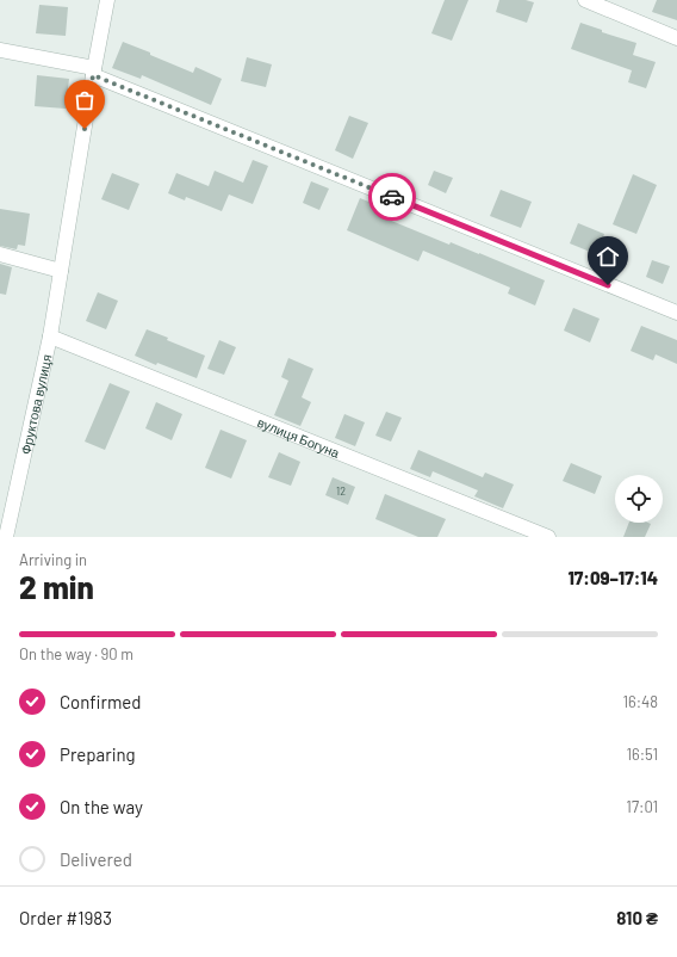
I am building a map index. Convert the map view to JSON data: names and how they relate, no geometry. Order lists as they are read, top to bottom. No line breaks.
{"streets":{"street":["Фруктова вулиця","вулиця Богуна"]},"crossings":[["Фруктова вулиця","вулиця Богуна"]],"house_numbers":["12"],"page":{"heading":["2 min","Arriving in","17:09–17:14"],"panel":["Order #1983","810 ₴"],"bar":"On the way · 90 m","list":[["Confirmed","16:48"],["Preparing","16:51"],["On the way","17:01"],"Delivered"]}}
